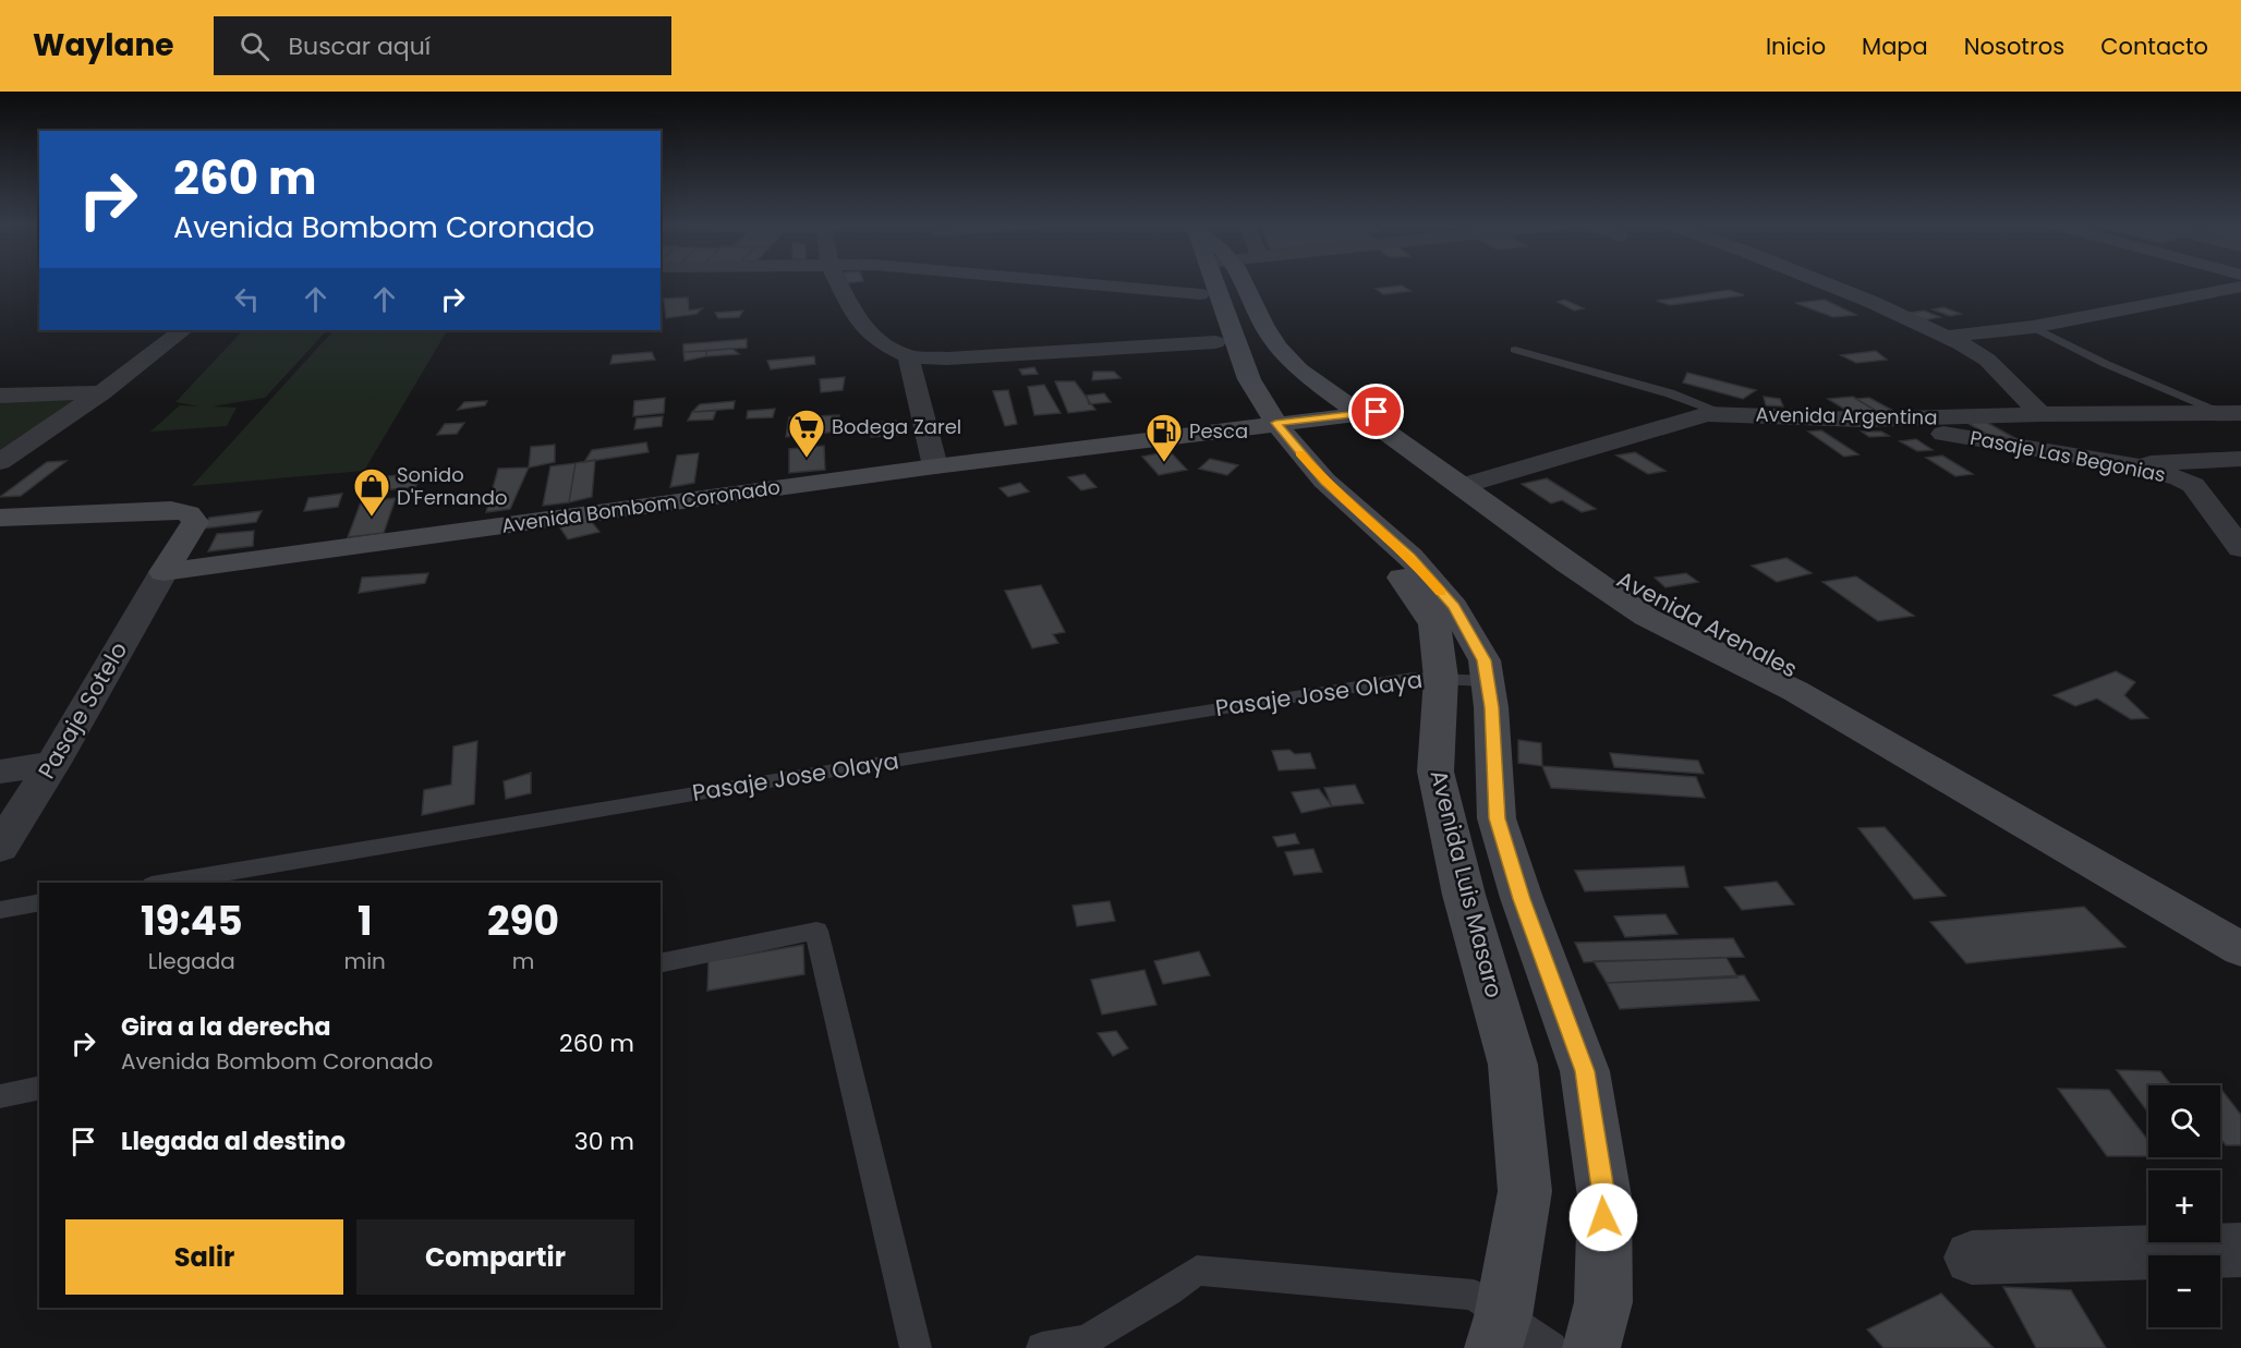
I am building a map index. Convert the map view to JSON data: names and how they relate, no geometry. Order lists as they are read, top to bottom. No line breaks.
{"streets":{"street":["Avenida Argentina","Pasaje Las Begonias","Avenida Bombom Coronado","Avenida Arenales","Pasaje Sotelo","Avenida Luis Masaro"],"lane":["Pasaje Jose Olaya"]},"crossings":[["Avenida Argentina","Pasaje Las Begonias"],["Avenida Argentina","Avenida Arenales"],["Avenida Bombom Coronado","Pasaje Sotelo"],["Avenida Bombom Coronado","Avenida Luis Masaro"],["Pasaje Jose Olaya","Avenida Luis Masaro"]],"places":{"supermarket":["Bodega Zarel"],"fuel station":["Pesca"],"shop":["Sonido D'Fernando"]},"page":{"header":"Waylane","search":"Buscar aquí","nav":["Inicio","Mapa","Nosotros","Contacto"],"turn":["260 m","Avenida Bombom Coronado"],"eta":["19:45","Llegada","1","min","290","m"],"list":[{"name":"Gira a la derecha","note":"Avenida Bombom Coronado","value":"260 m"},{"name":"Llegada al destino","value":"30 m"}],"map_buttons":["+","−"],"buttons":["Salir","Compartir"]}}
